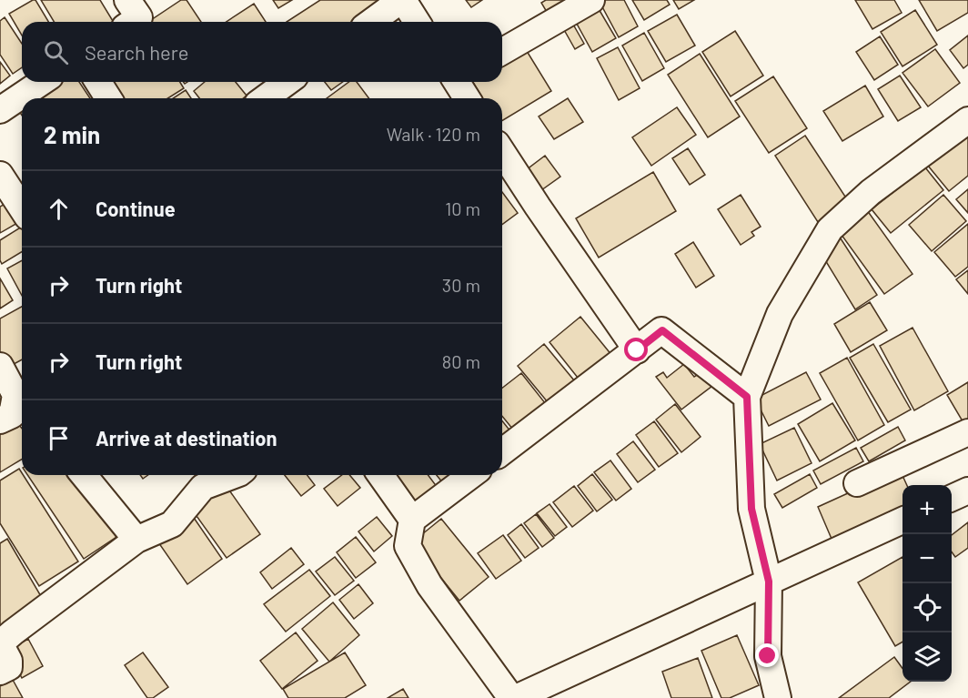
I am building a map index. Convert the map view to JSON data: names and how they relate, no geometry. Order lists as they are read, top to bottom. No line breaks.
{"page":{"search":"Search here","heading":["2 min","Walk · 120 m"],"list":[["Continue","10 m"],["Turn right","30 m"],["Turn right","80 m"],"Arrive at destination"],"map_buttons":["+","−"]}}
